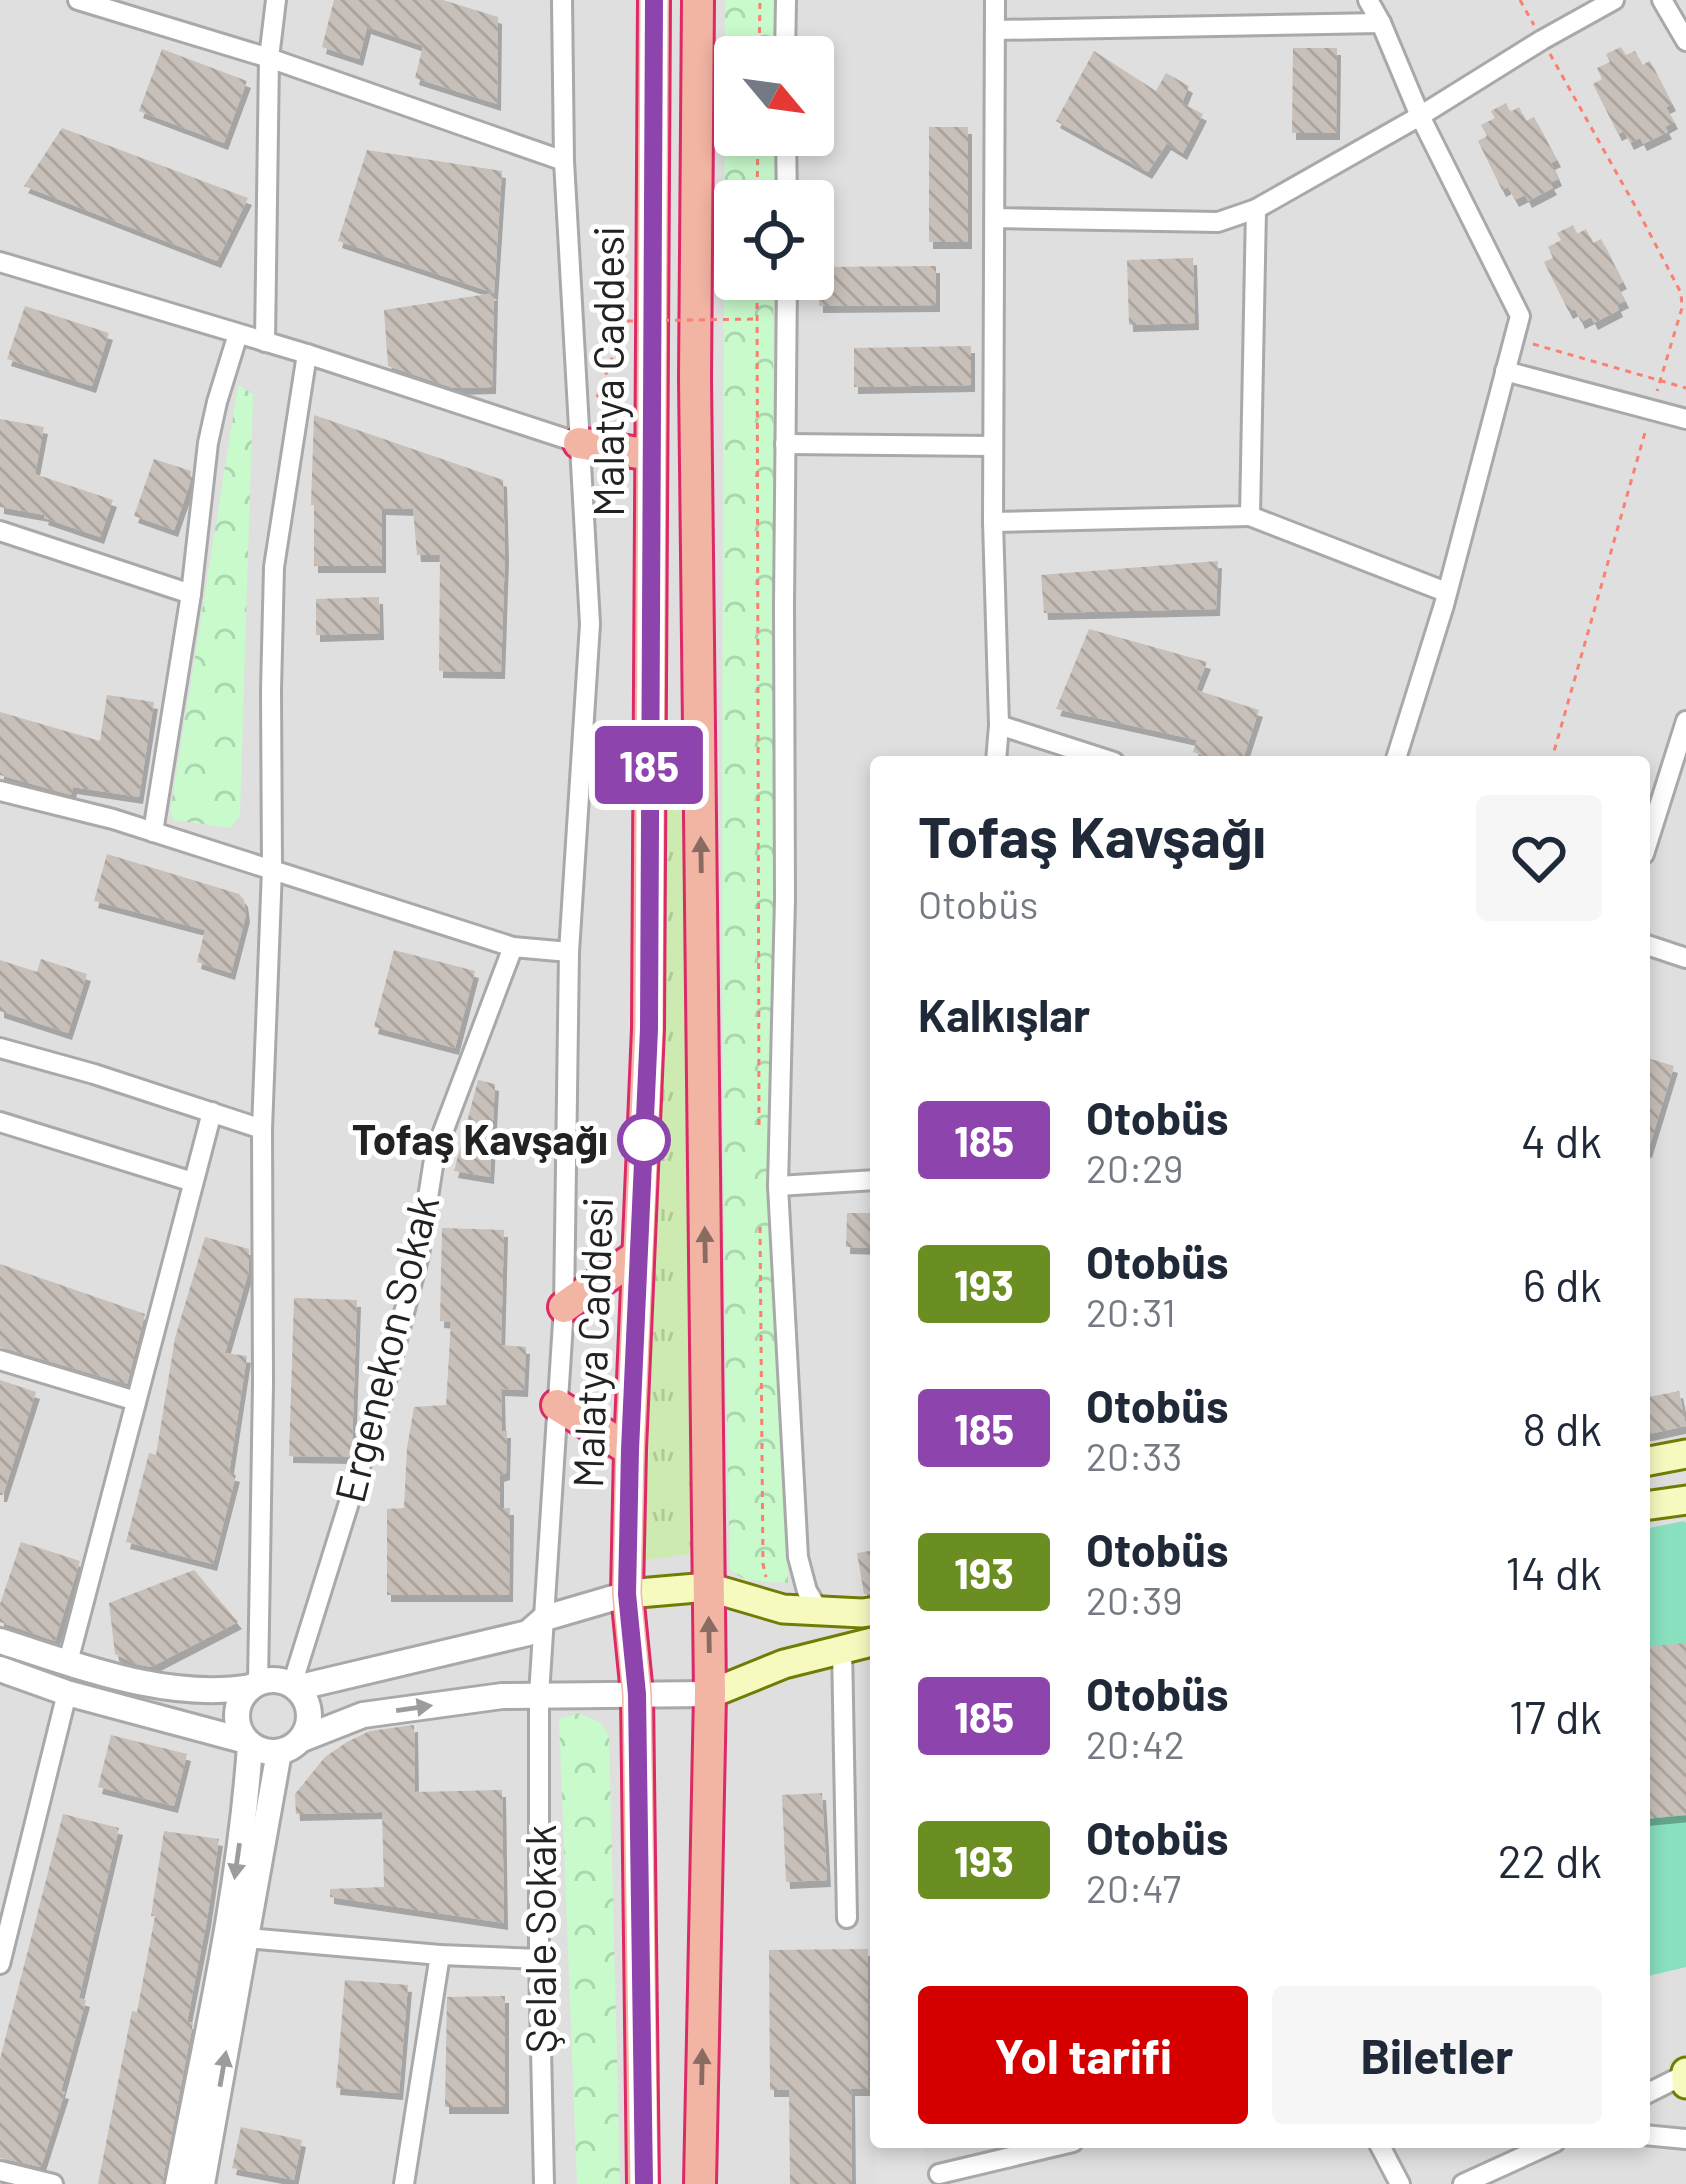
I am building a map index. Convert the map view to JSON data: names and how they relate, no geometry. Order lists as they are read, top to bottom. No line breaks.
{"streets":{"highway":["Malatya Caddesi"],"street":["Ergenekon Sokak","Şelale Sokak"]},"places":["Tofaş Kavşağı"],"lines":["bus line 185"],"north":"bottom right","page":{"on_map":"185","heading":[["Tofaş Kavşağı","Otobüs"],"Kalkışlar"],"list":[{"mark":"185","name":"Otobüs","note":"20:29","value":"4 dk"},{"mark":"193","name":"Otobüs","note":"20:31","value":"6 dk"},{"mark":"185","name":"Otobüs","note":"20:33","value":"8 dk"},{"mark":"193","name":"Otobüs","note":"20:39","value":"14 dk"},{"mark":"185","name":"Otobüs","note":"20:42","value":"17 dk"},{"mark":"193","name":"Otobüs","note":"20:47","value":"22 dk"}],"buttons":["Yol tarifi","Biletler"]}}
